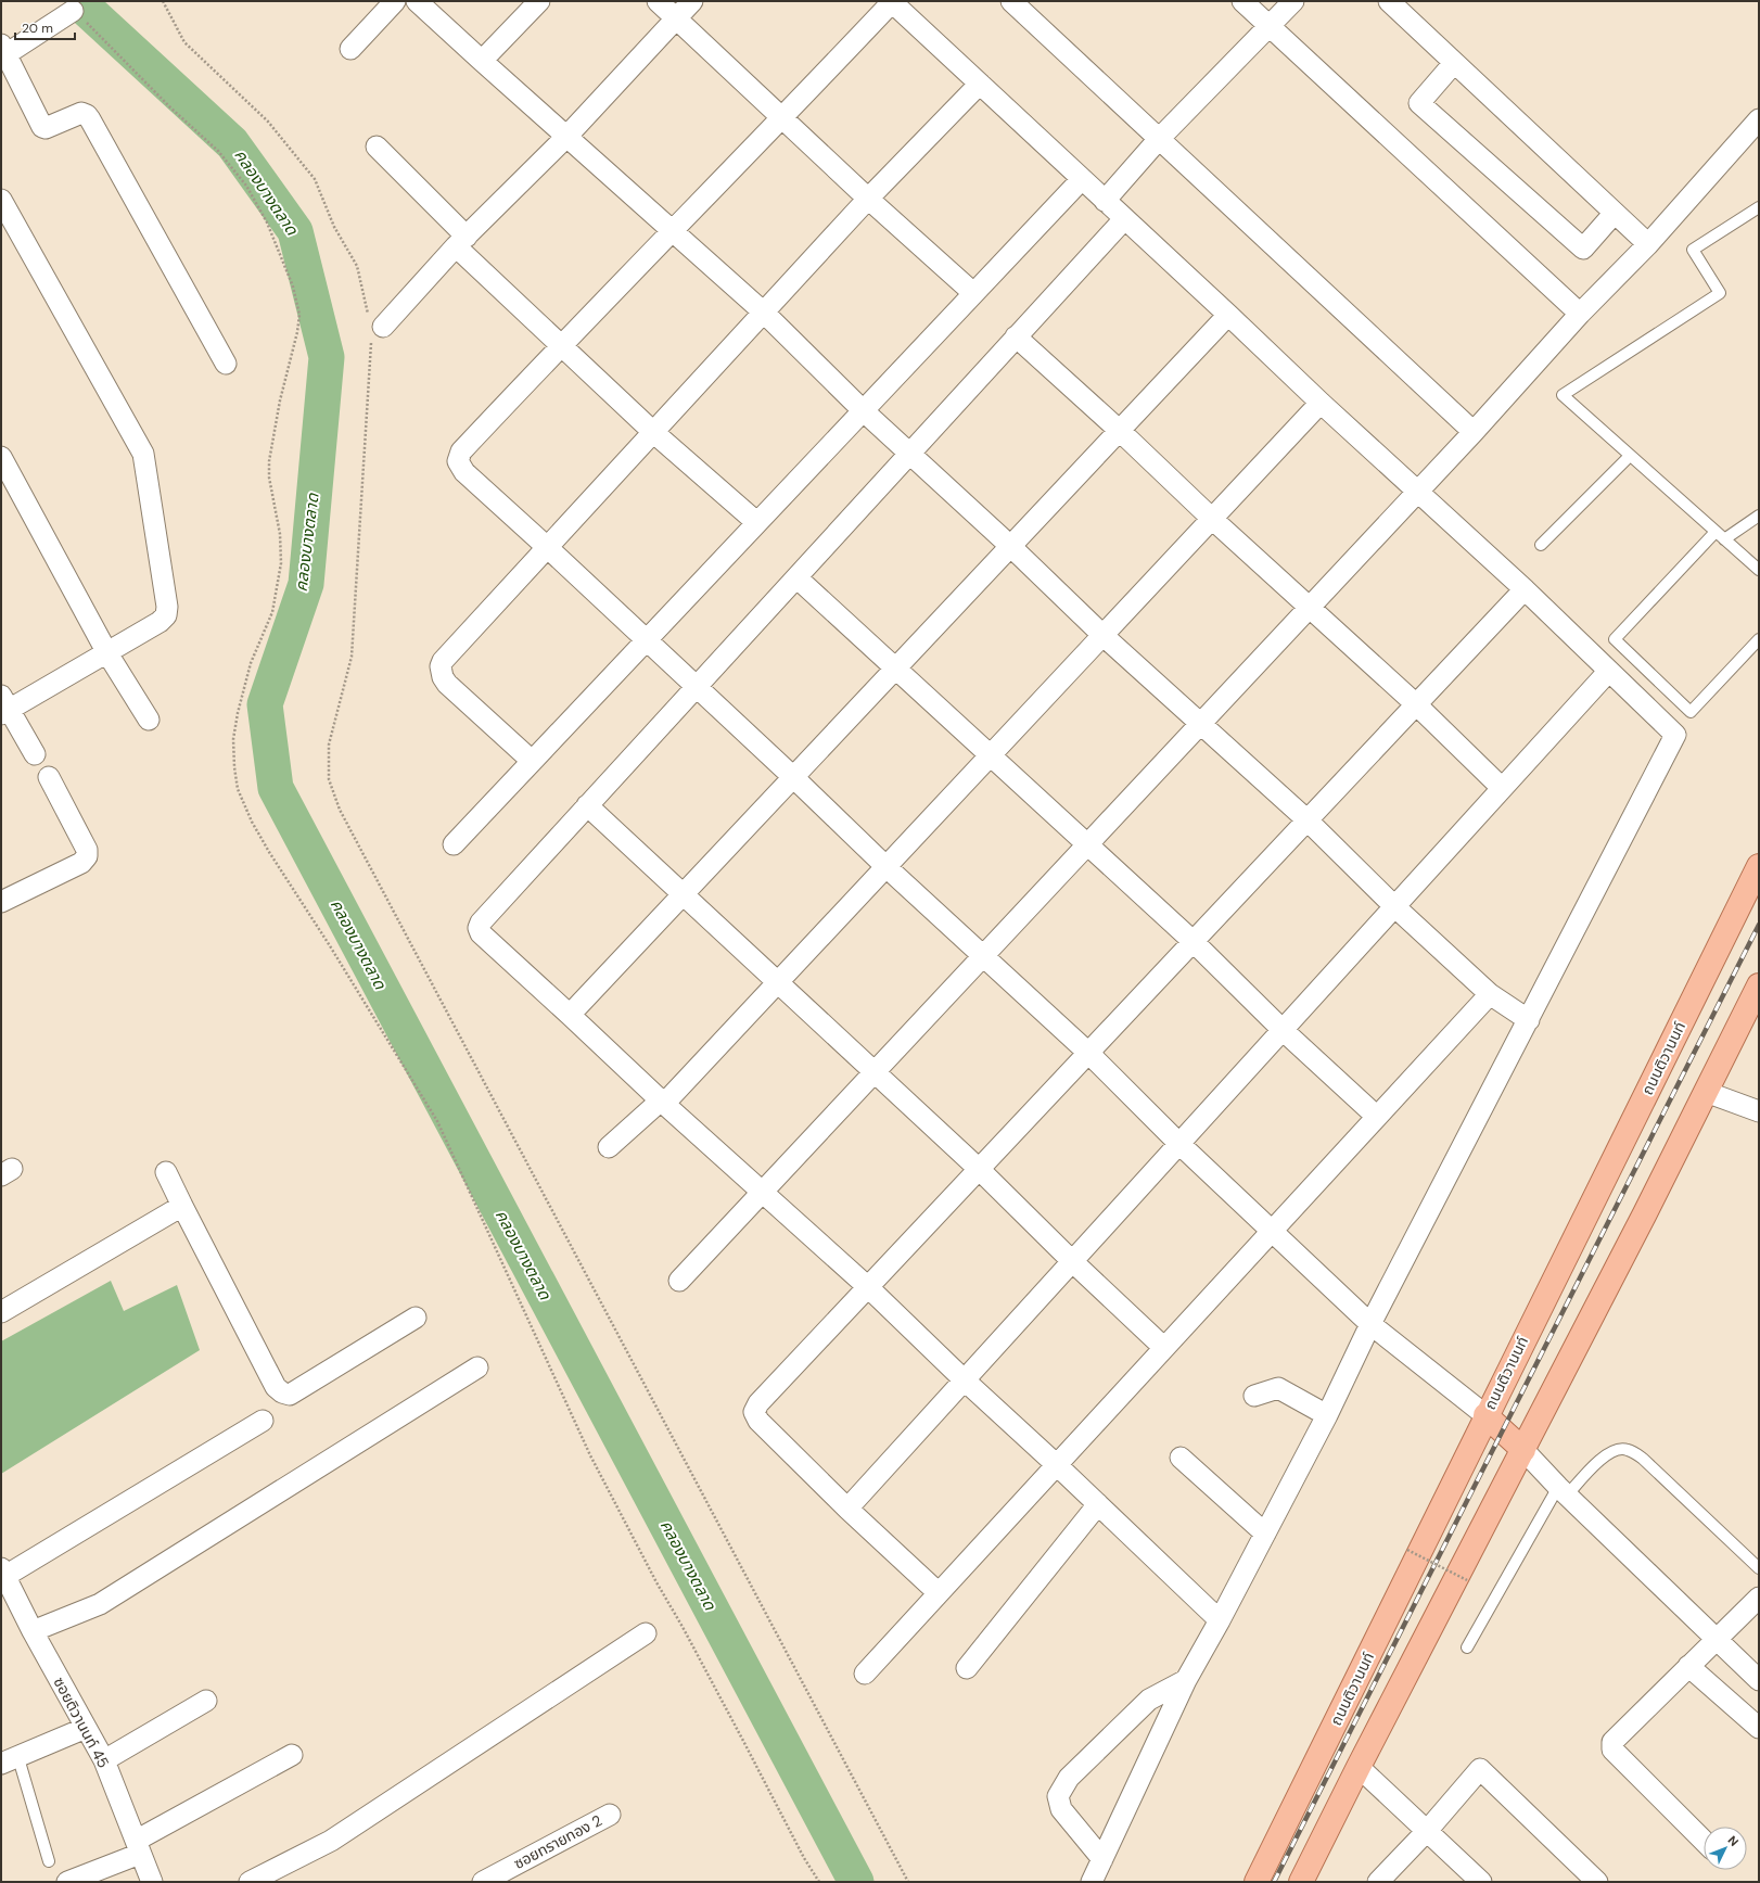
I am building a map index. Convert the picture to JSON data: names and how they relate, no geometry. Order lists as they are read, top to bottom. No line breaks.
{"streets":{"main road":["ถนนติวานนท์"],"street":["ซอยติวานนท์ 45","ซอยทรายทอง 2"]},"water":["คลองบางตลาด"],"scale_bar":"20 m","north":"top right"}
